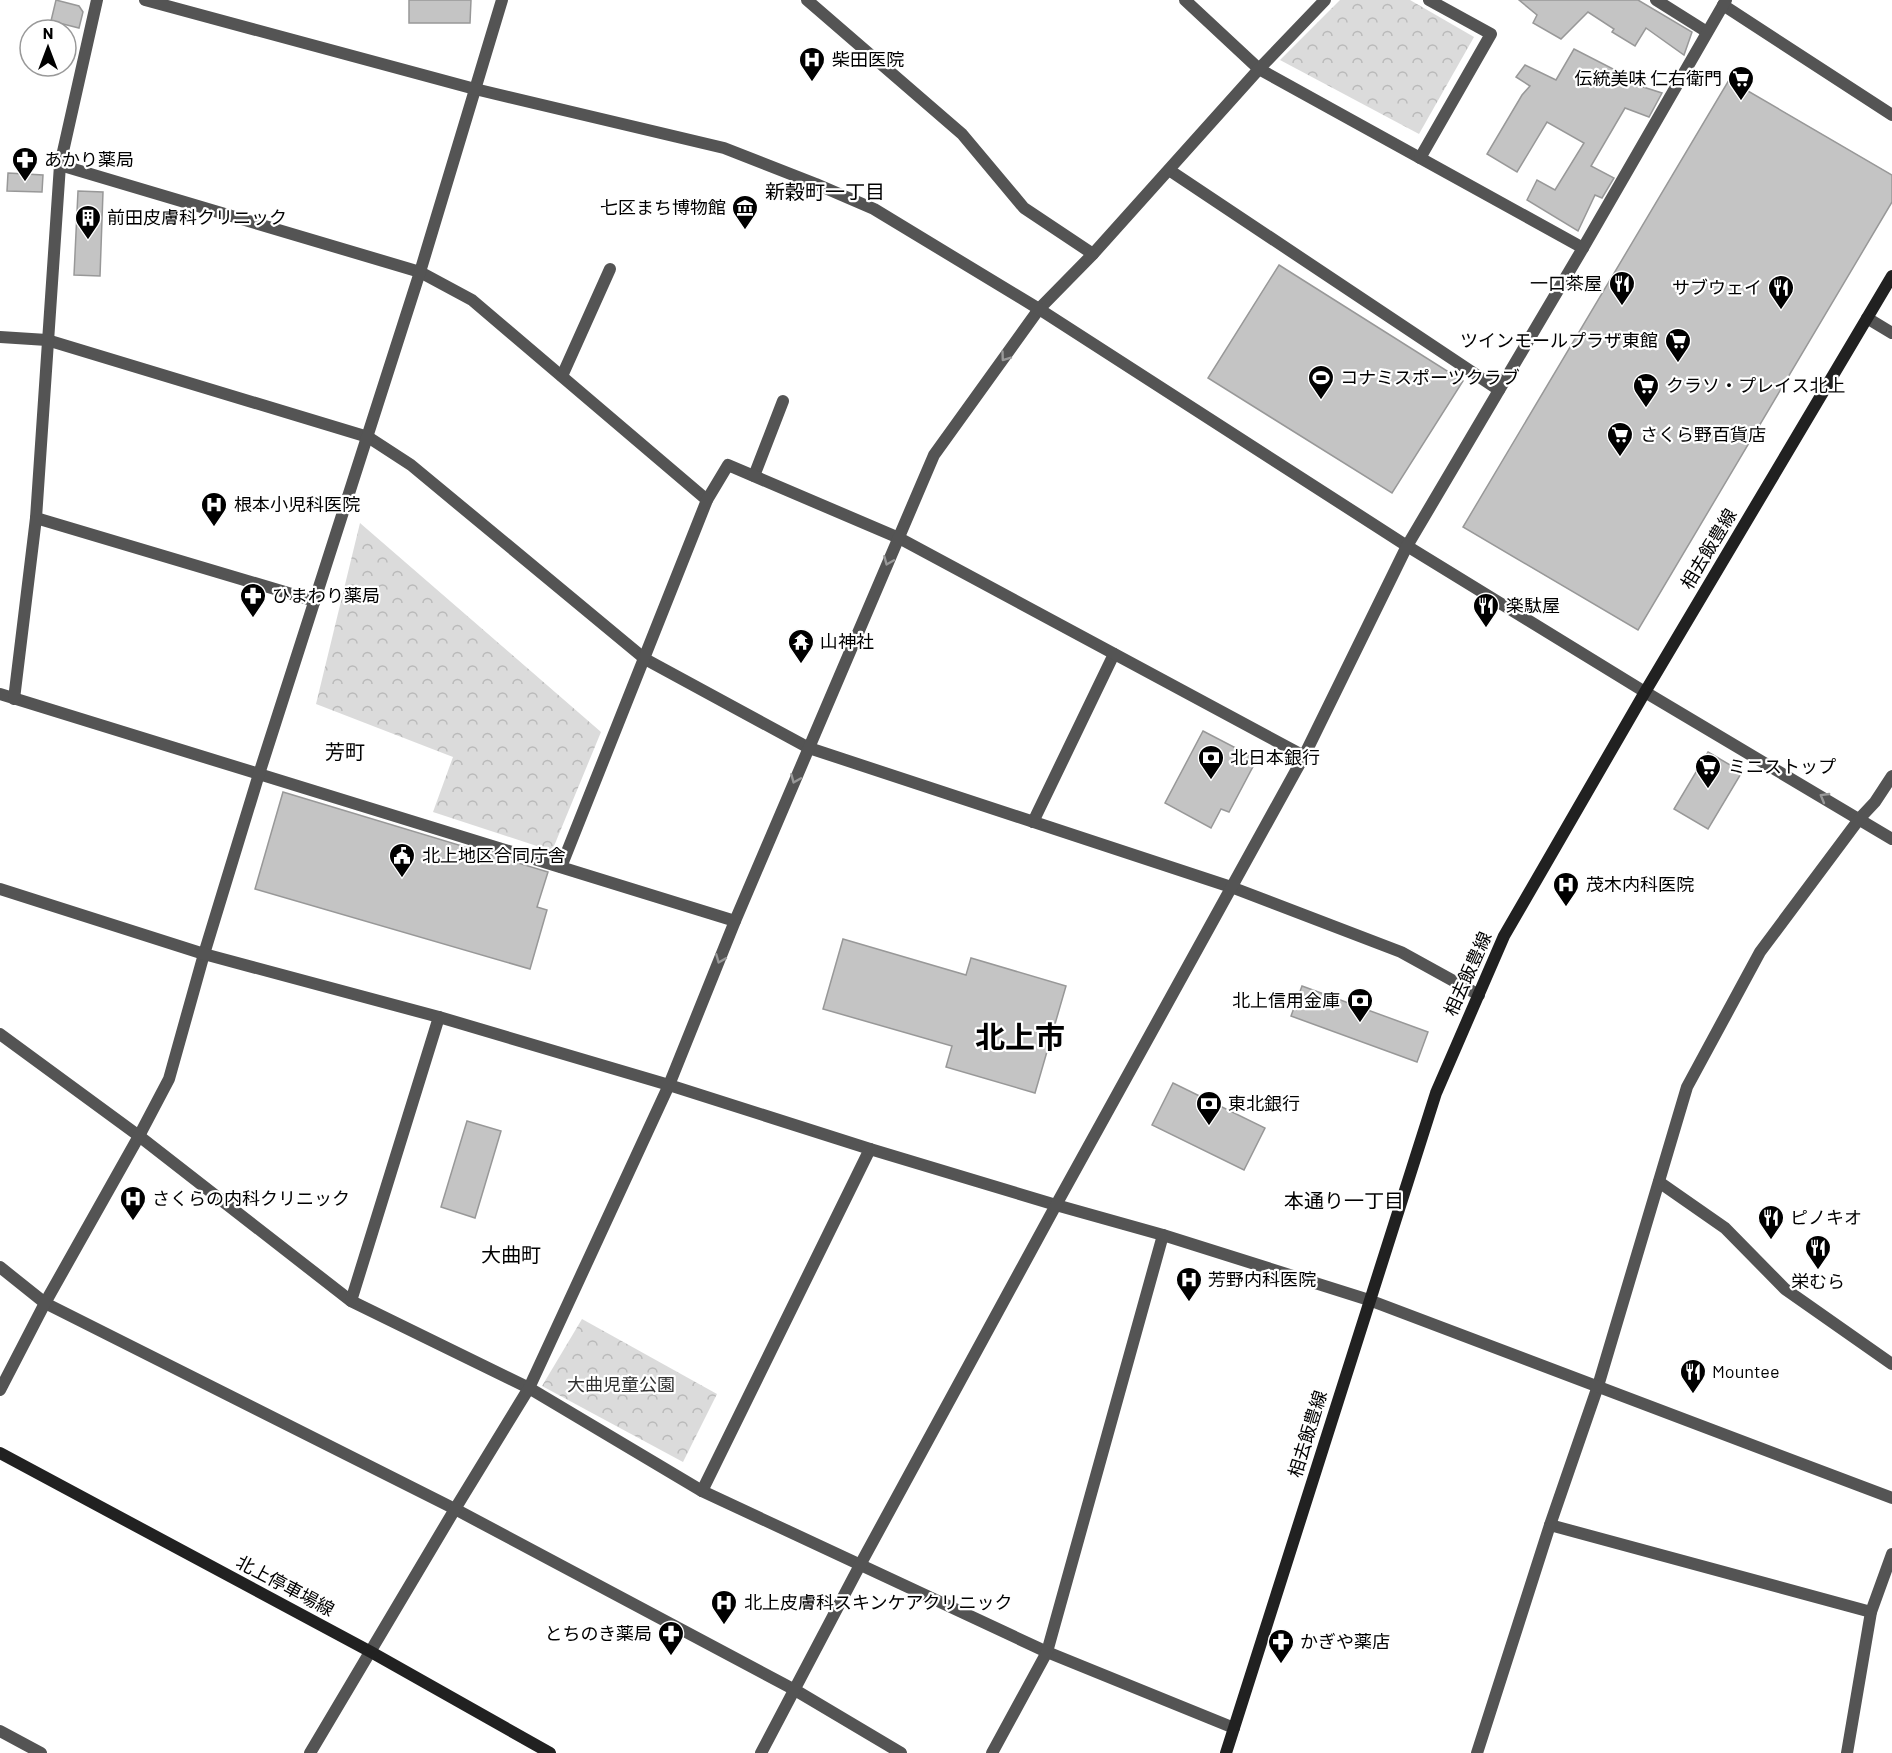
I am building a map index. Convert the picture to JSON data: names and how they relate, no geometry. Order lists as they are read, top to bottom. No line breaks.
{"streets":{"main road":["相去飯豊線","北上停車場線"]},"districts":["新穀町一丁目","芳町","北上市","本通り一丁目","大曲町"],"parks":["大曲児童公園"],"places":{"hospital":["柴田医院","根本小児科医院","茂木内科医院","さくらの内科クリニック","芳野内科医院","北上皮膚科スキンケアクリニック"],"supermarket":["伝統美味 仁右衛門","ツインモールプラザ東館","クラソ・プレイス北上","さくら野百貨店","ミニストップ"],"pharmacy":["あかり薬局","ひまわり薬局","とちのき薬局","かぎや薬店"],"museum":["七区まち博物館"],"building":["前田皮膚科クリニック"],"restaurant":["一口茶屋","サブウェイ","楽駄屋","ピノキオ","栄むら","Mountee"],"sports":["コナミスポーツクラブ"],"temple":["山神社"],"bank":["北日本銀行","北上信用金庫","東北銀行"],"public building":["北上地区合同庁舎"]},"north":"top"}
